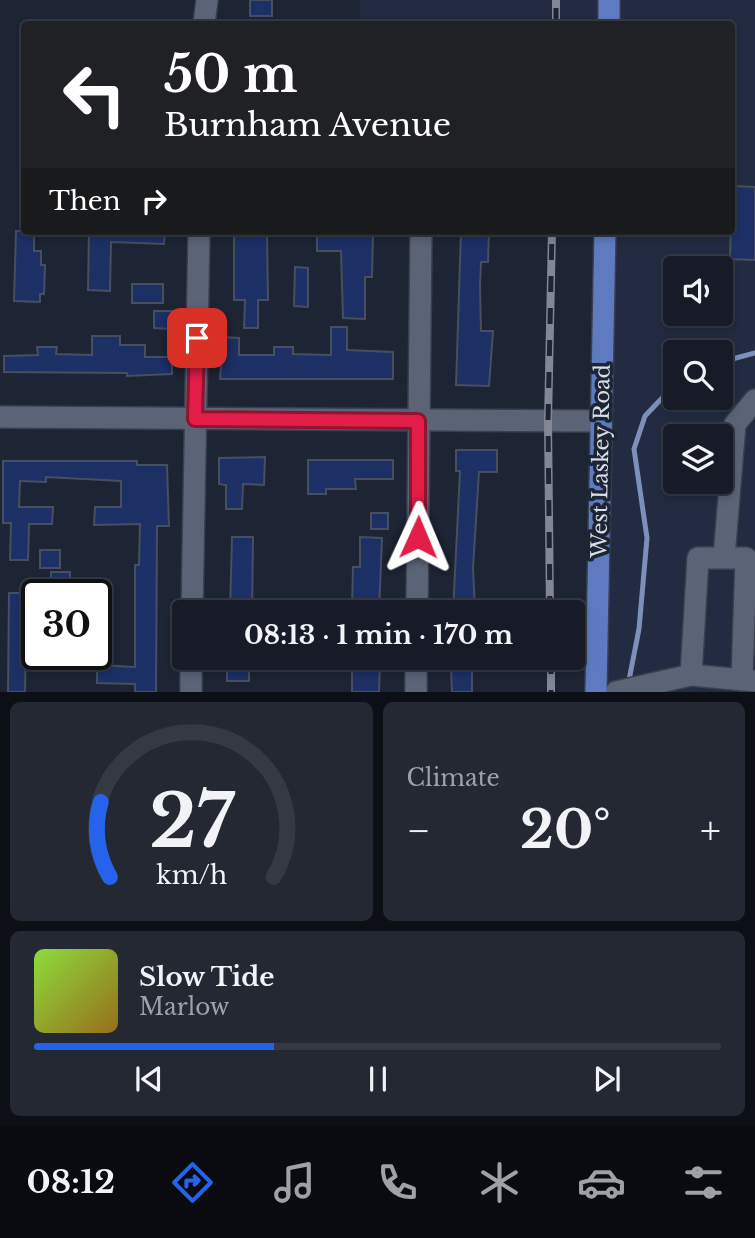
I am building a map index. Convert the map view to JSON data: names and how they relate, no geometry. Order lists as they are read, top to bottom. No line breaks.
{"streets":{"main road":["West Laskey Road"]},"page":{"turn":["50 m","Burnham Avenue"],"then":"Then","limit":"30","trip":"08:13 · 1 min · 170 m","tile":"Climate","heat":["−","20°","+"],"song":["Slow Tide","Marlow"],"tabs":"08:12","gauge":["27","km/h"]}}
